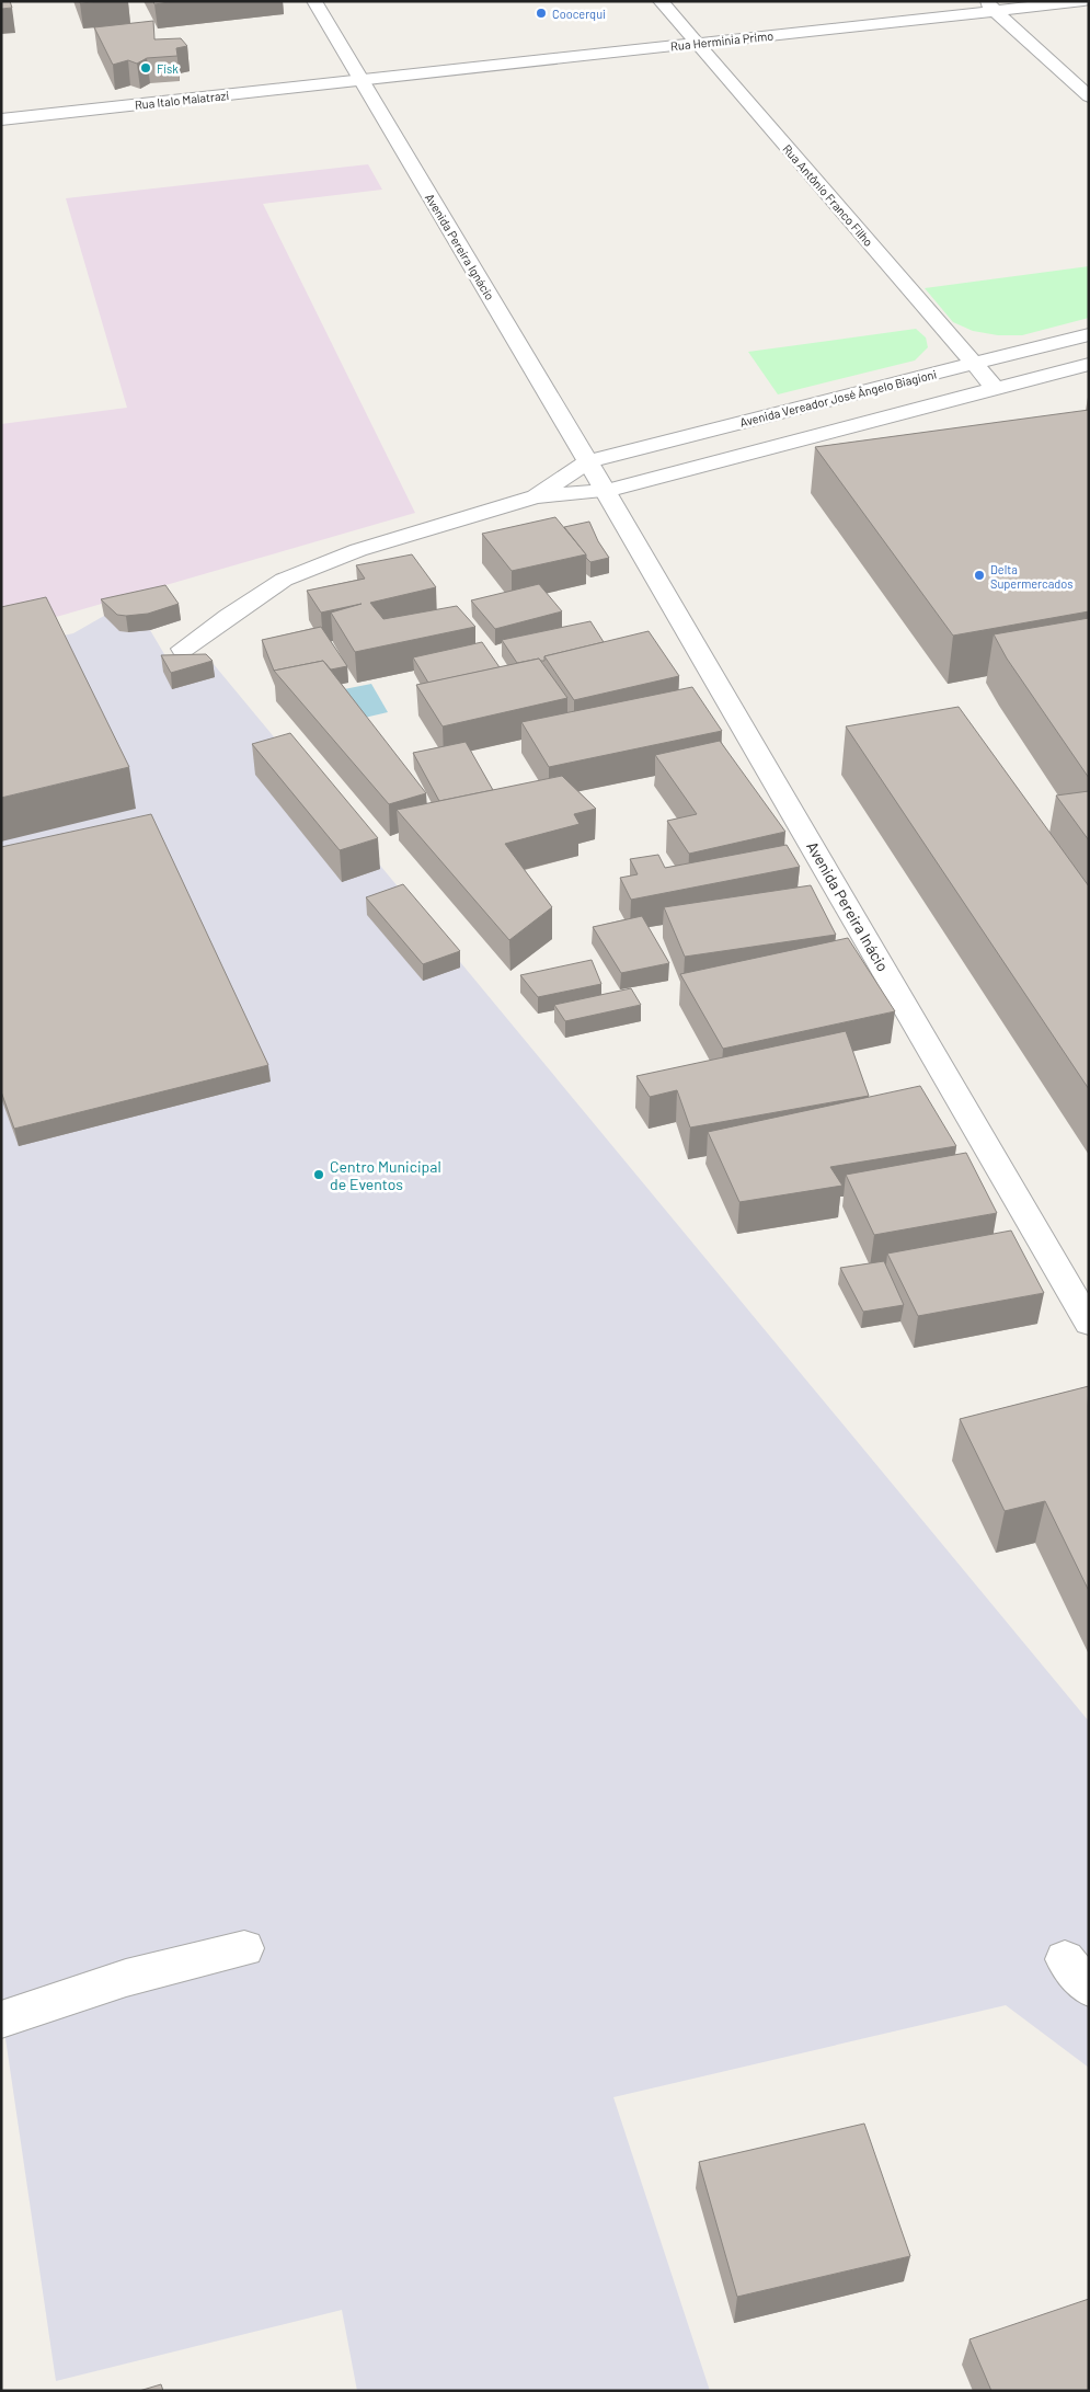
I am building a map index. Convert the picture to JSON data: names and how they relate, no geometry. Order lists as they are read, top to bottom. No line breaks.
{"streets":{"street":["Rua Herminia Primo","Rua Italo Malatrazi","Rua Antônio Franco Filho","Avenida Pereira Ignácio","Avenida Vereador José Ângelo Biagioni","Avenida Pereira Inácio"]},"crossings":[["Rua Herminia Primo","Rua Italo Malatrazi"],["Rua Herminia Primo","Rua Antônio Franco Filho"],["Rua Herminia Primo","Avenida Pereira Ignácio"],["Rua Italo Malatrazi","Avenida Pereira Ignácio"],["Rua Antônio Franco Filho","Avenida Vereador José Ângelo Biagioni"],["Avenida Pereira Ignácio","Avenida Vereador José Ângelo Biagioni"],["Avenida Pereira Ignácio","Avenida Pereira Inácio"]],"places":["Coocerqui","Fisk","Delta Supermercados","Centro Municipal de Eventos"]}
